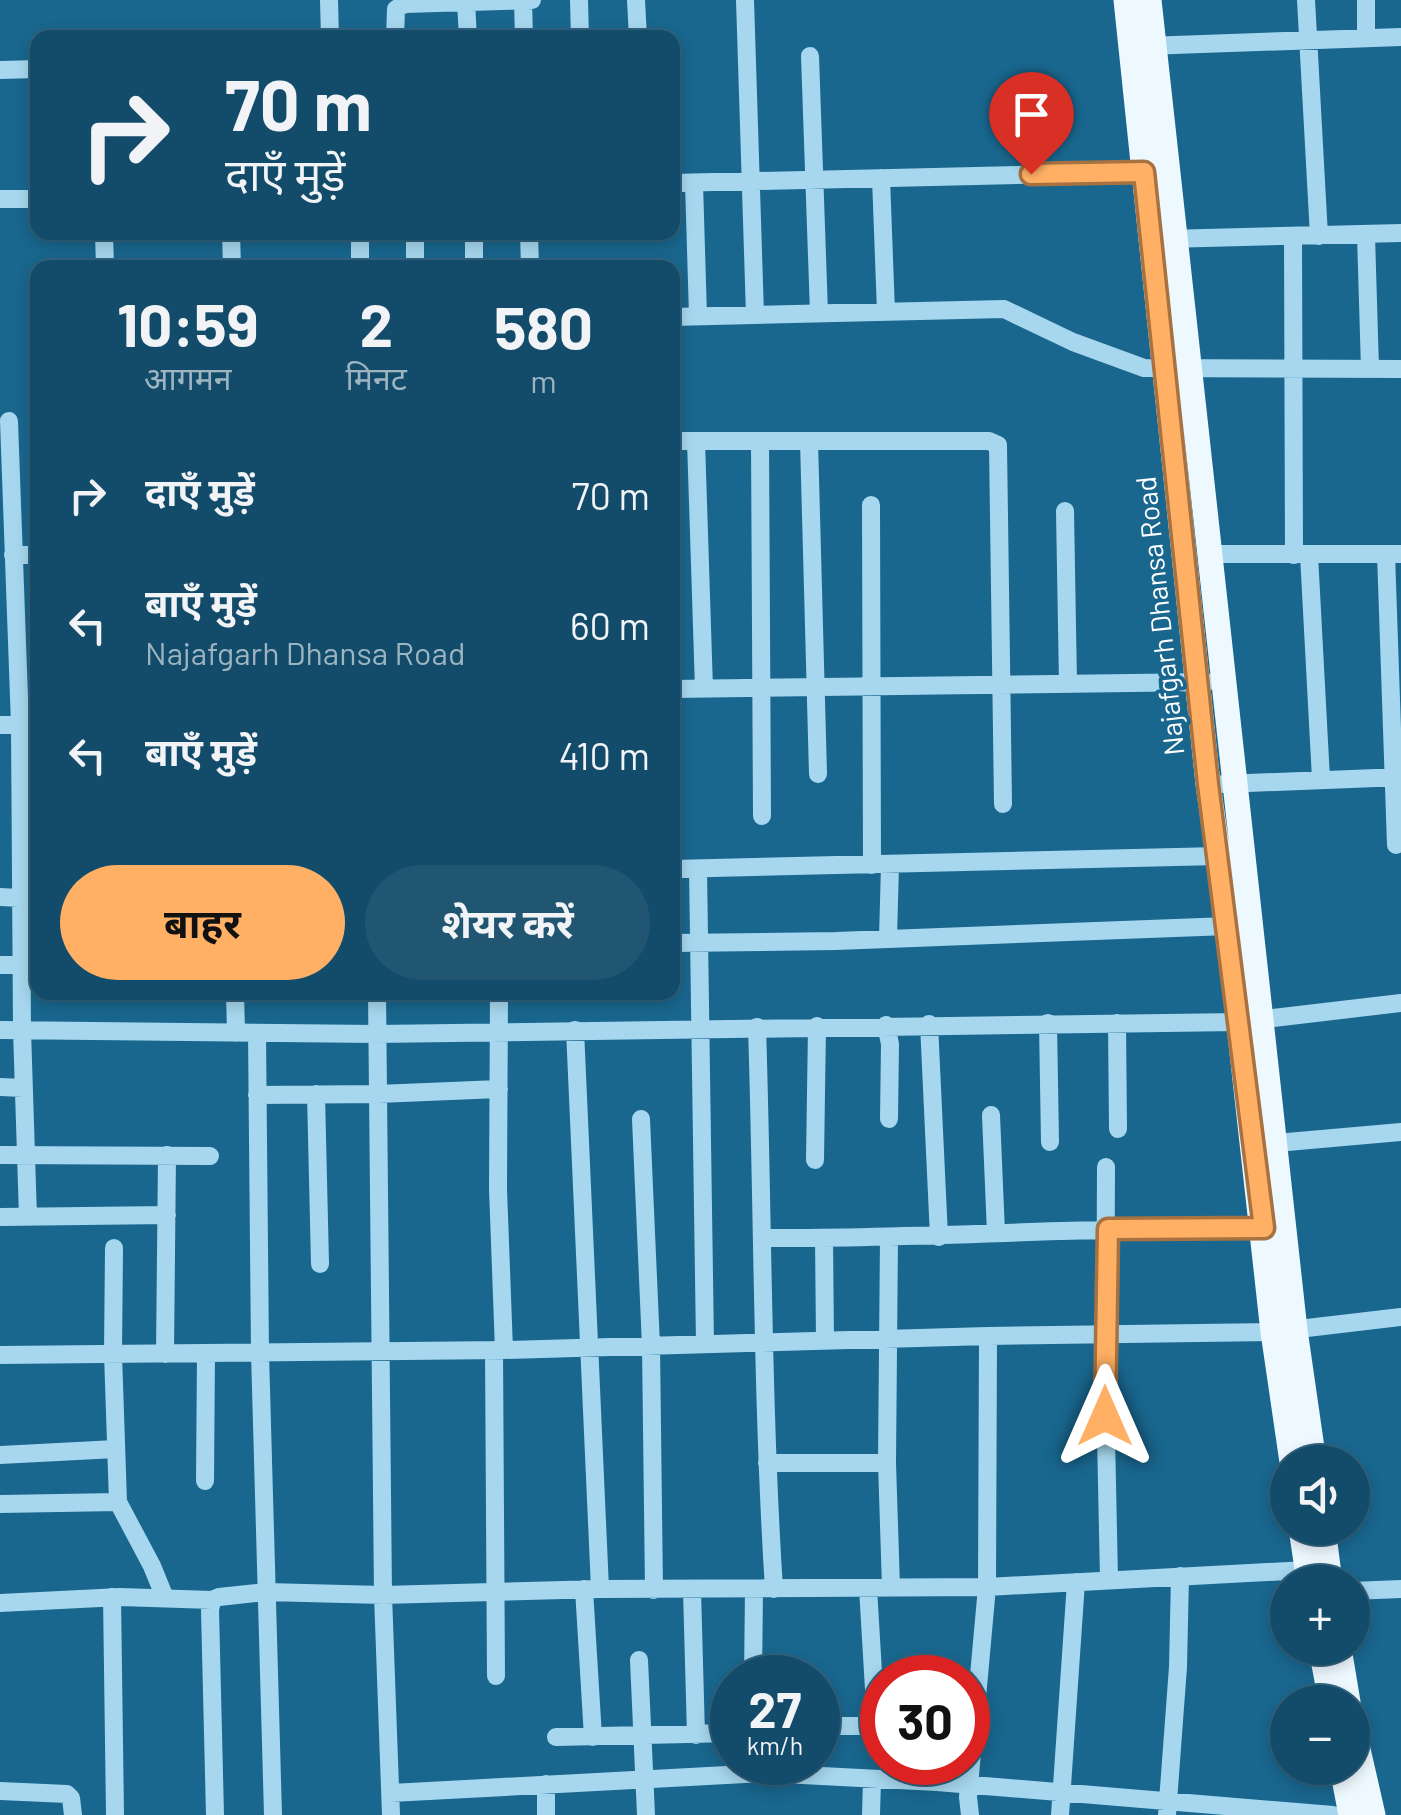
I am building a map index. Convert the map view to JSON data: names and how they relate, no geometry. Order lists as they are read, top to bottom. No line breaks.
{"streets":{"main road":["Najafgarh Dhansa Road"]},"page":{"turn":["70 m","दाएँ मुड़ें"],"eta":["10:59","आगमन","2","मिनट","580","m"],"list":[{"name":"दाएँ मुड़ें","value":"70 m"},{"name":"बाएँ मुड़ें","note":"Najafgarh Dhansa Road","value":"60 m"},{"name":"बाएँ मुड़ें","value":"410 m"}],"buttons":["बाहर","शेयर करें"],"map_buttons":["+","−"],"speed":"27 km/h","limit":"30"}}
